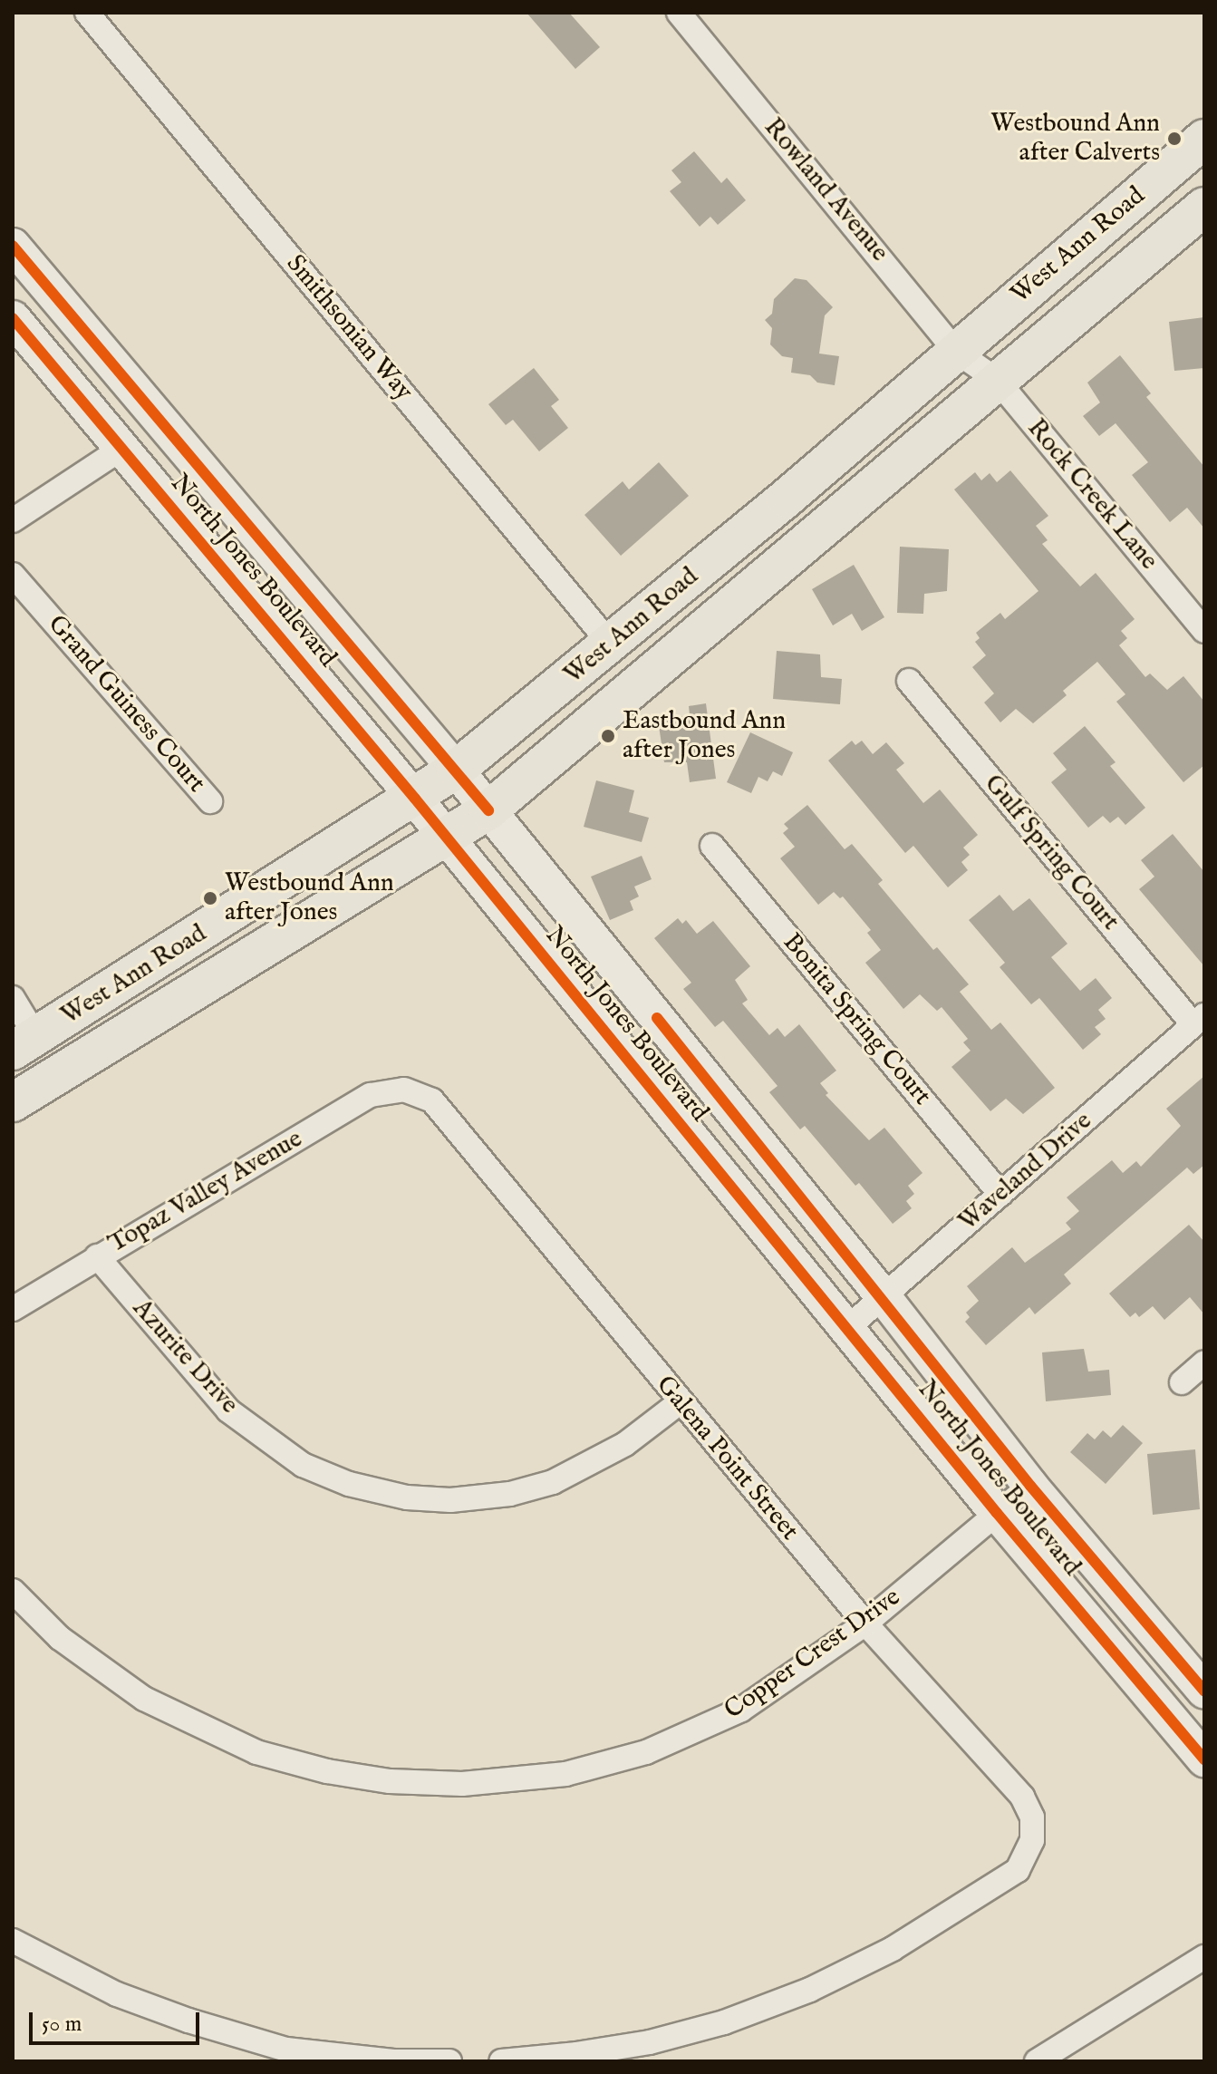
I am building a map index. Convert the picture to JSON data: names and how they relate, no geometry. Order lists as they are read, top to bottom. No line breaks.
{"streets":{"main road":["West Ann Road","North Jones Boulevard"],"street":["Rowland Avenue","Smithsonian Way","Rock Creek Lane","Grand Guiness Court","Gulf Spring Court","Bonita Spring Court","Waveland Drive","Topaz Valley Avenue","Azurite Drive","Galena Point Street","Copper Crest Drive"]},"crossings":[["Rowland Avenue","West Ann Road"],["Rowland Avenue","Rock Creek Lane"],["West Ann Road","Smithsonian Way"],["West Ann Road","Rock Creek Lane"],["West Ann Road","North Jones Boulevard"],["North Jones Boulevard","Waveland Drive"],["North Jones Boulevard","Copper Crest Drive"],["Gulf Spring Court","Waveland Drive"],["Bonita Spring Court","Waveland Drive"],["Topaz Valley Avenue","Azurite Drive"],["Topaz Valley Avenue","Galena Point Street"],["Azurite Drive","Galena Point Street"],["Galena Point Street","Copper Crest Drive"]],"places":["Westbound Ann after Calverts","Eastbound Ann after Jones","Westbound Ann after Jones"],"scale_bar":"50 m"}
